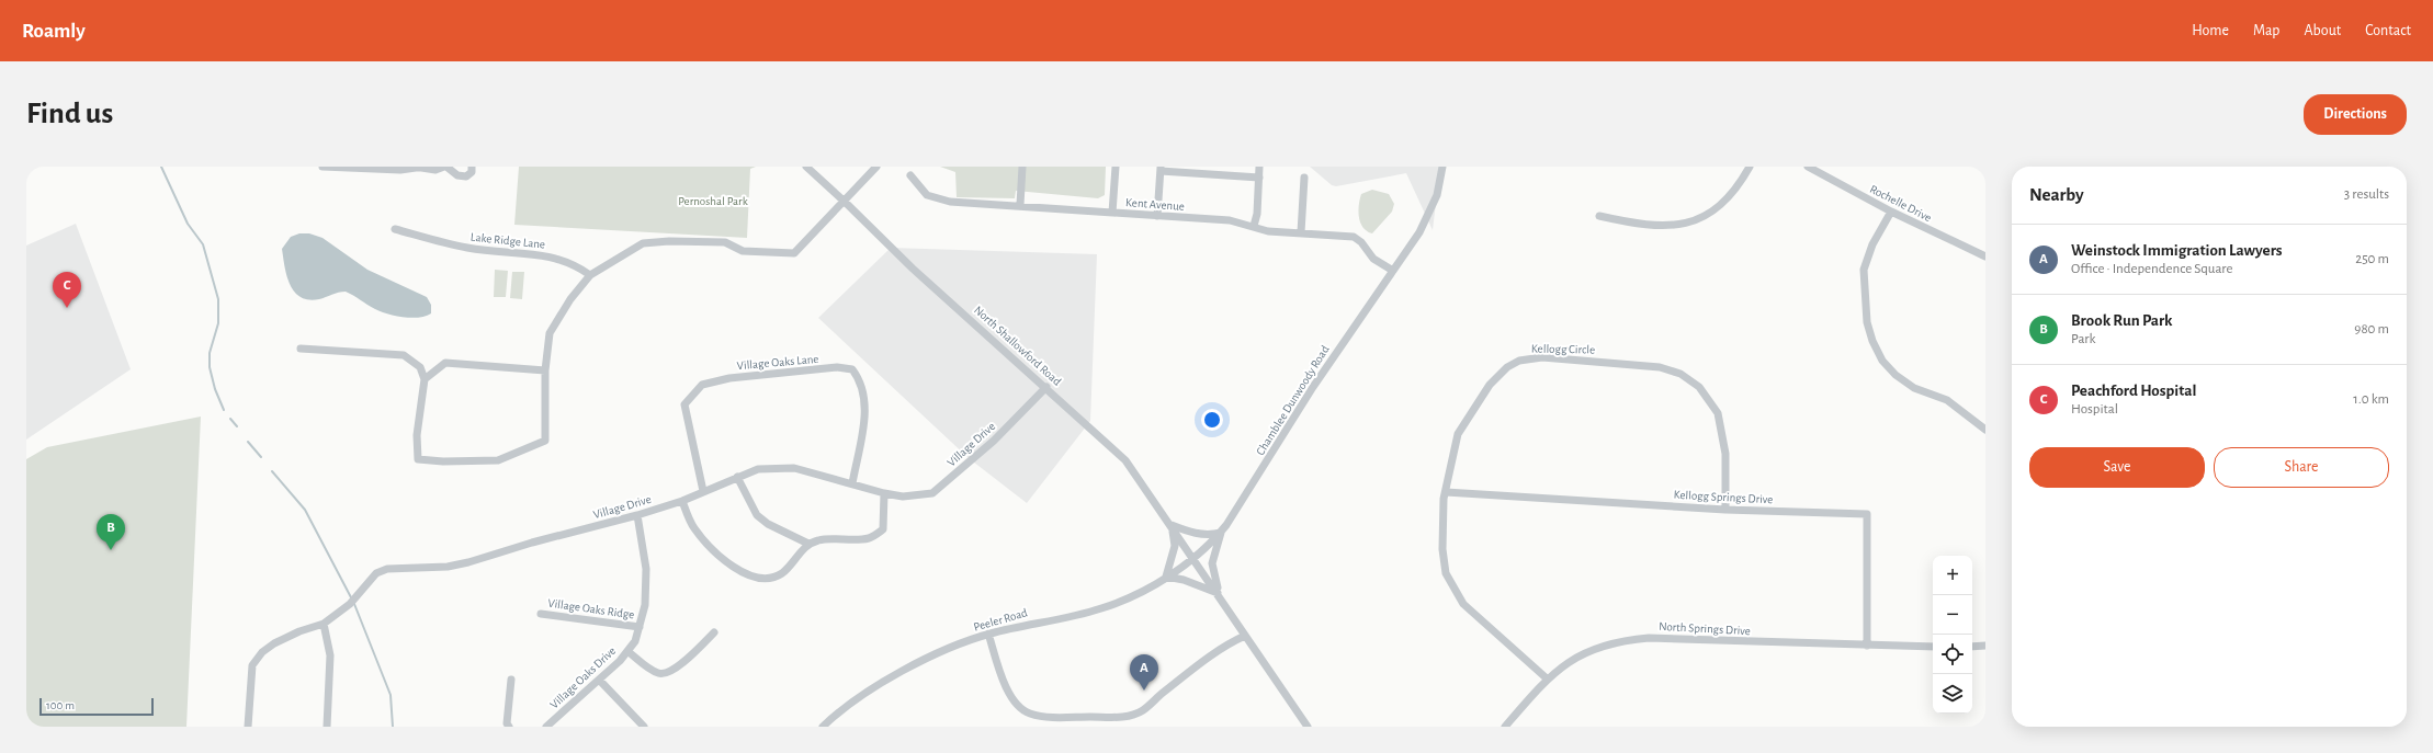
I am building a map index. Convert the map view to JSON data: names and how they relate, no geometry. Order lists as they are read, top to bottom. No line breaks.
{"streets":{"street":["Rochelle Drive","Kent Avenue","Lake Ridge Lane","North Shallowford Road","Kellogg Circle","Village Oaks Lane","Chamblee Dunwoody Road","Village Drive","Kellogg Springs Drive","Village Oaks Ridge","Peeler Road","North Springs Drive","Village Oaks Drive"]},"crossings":[["Kent Avenue","Chamblee Dunwoody Road"],["North Shallowford Road","Chamblee Dunwoody Road"],["North Shallowford Road","Village Drive"],["North Shallowford Road","Peeler Road"],["Kellogg Circle","Kellogg Springs Drive"],["Kellogg Circle","North Springs Drive"],["Village Oaks Lane","Village Drive"],["Chamblee Dunwoody Road","Peeler Road"],["Village Drive","Village Oaks Drive"],["Kellogg Springs Drive","North Springs Drive"],["Village Oaks Ridge","Village Oaks Drive"]],"parks":["Pernoshal Park"],"scale_bar":"100 m","page":{"header":"Roamly","nav":["Home","Map","About","Contact"],"buttons":["Directions",["Save","Share"]],"title":"Find us","heading":["Nearby","3 results"],"list":[{"mark":"A","name":"Weinstock Immigration Lawyers","note":"Office · Independence Square","value":"250 m"},{"mark":"B","name":"Brook Run Park","note":"Park","value":"980 m"},{"mark":"C","name":"Peachford Hospital","note":"Hospital","value":"1.0 km"}],"pins":["C","B","A"],"map_buttons":["+","−"],"scale":"100 m"}}
